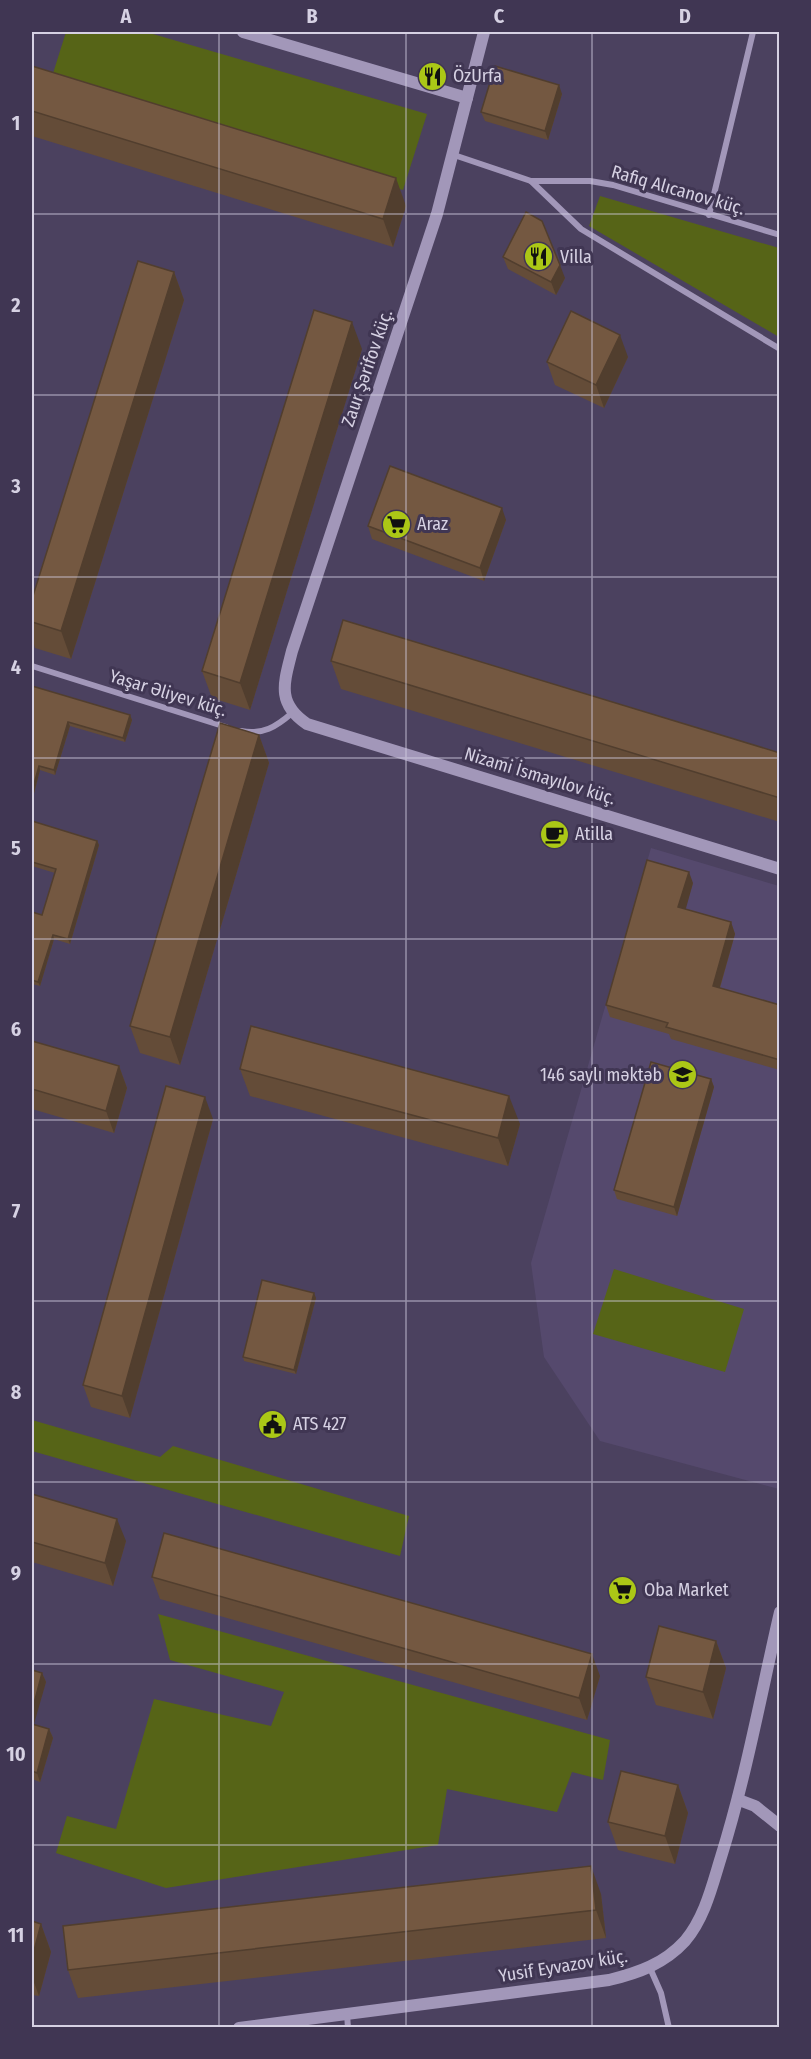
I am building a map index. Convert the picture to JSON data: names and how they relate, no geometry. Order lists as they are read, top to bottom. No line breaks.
{"streets":{"street":["Rafiq Alıcanov küç.","Zaur Şərifov küç.","Yaşar Əliyev küç.","Nizami İsmayılov küç.","Yusif Eyvazov küç."]},"crossings":[["Zaur Şərifov küç.","Yaşar Əliyev küç."],["Zaur Şərifov küç.","Nizami İsmayılov küç."],["Yaşar Əliyev küç.","Nizami İsmayılov küç."]],"places":{"restaurant":["ÖzUrfa","Villa"],"supermarket":["Araz","Oba Market"],"cafe":["Atilla"],"school or university":["146 saylı məktəb"],"public building":["ATS 427"]},"grid":{"columns":["A","B","C","D"],"rows":["1","2","3","4","5","6","7","8","9","10","11"]}}
